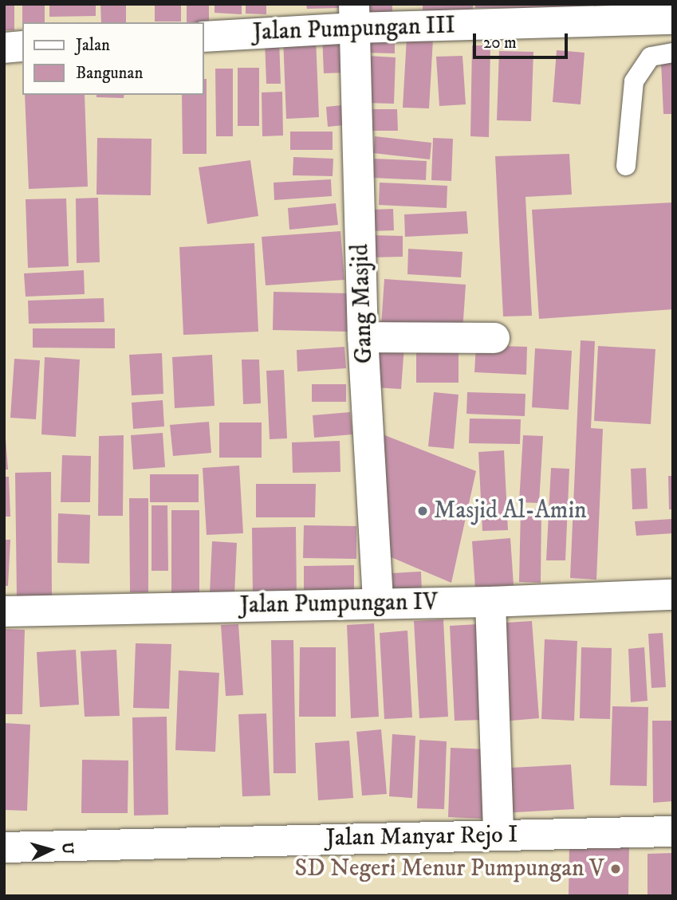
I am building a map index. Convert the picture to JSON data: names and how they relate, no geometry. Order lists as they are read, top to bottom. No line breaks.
{"streets":{"street":["Jalan Pumpungan III","Gang Masjid","Jalan Pumpungan IV","Jalan Manyar Rejo I"]},"crossings":[["Jalan Pumpungan III","Gang Masjid"],["Gang Masjid","Jalan Pumpungan IV"]],"places":["Masjid Al-Amin","SD Negeri Menur Pumpungan V"],"legend":["Jalan","Bangunan"],"scale_bar":"20 m","north":"right"}
